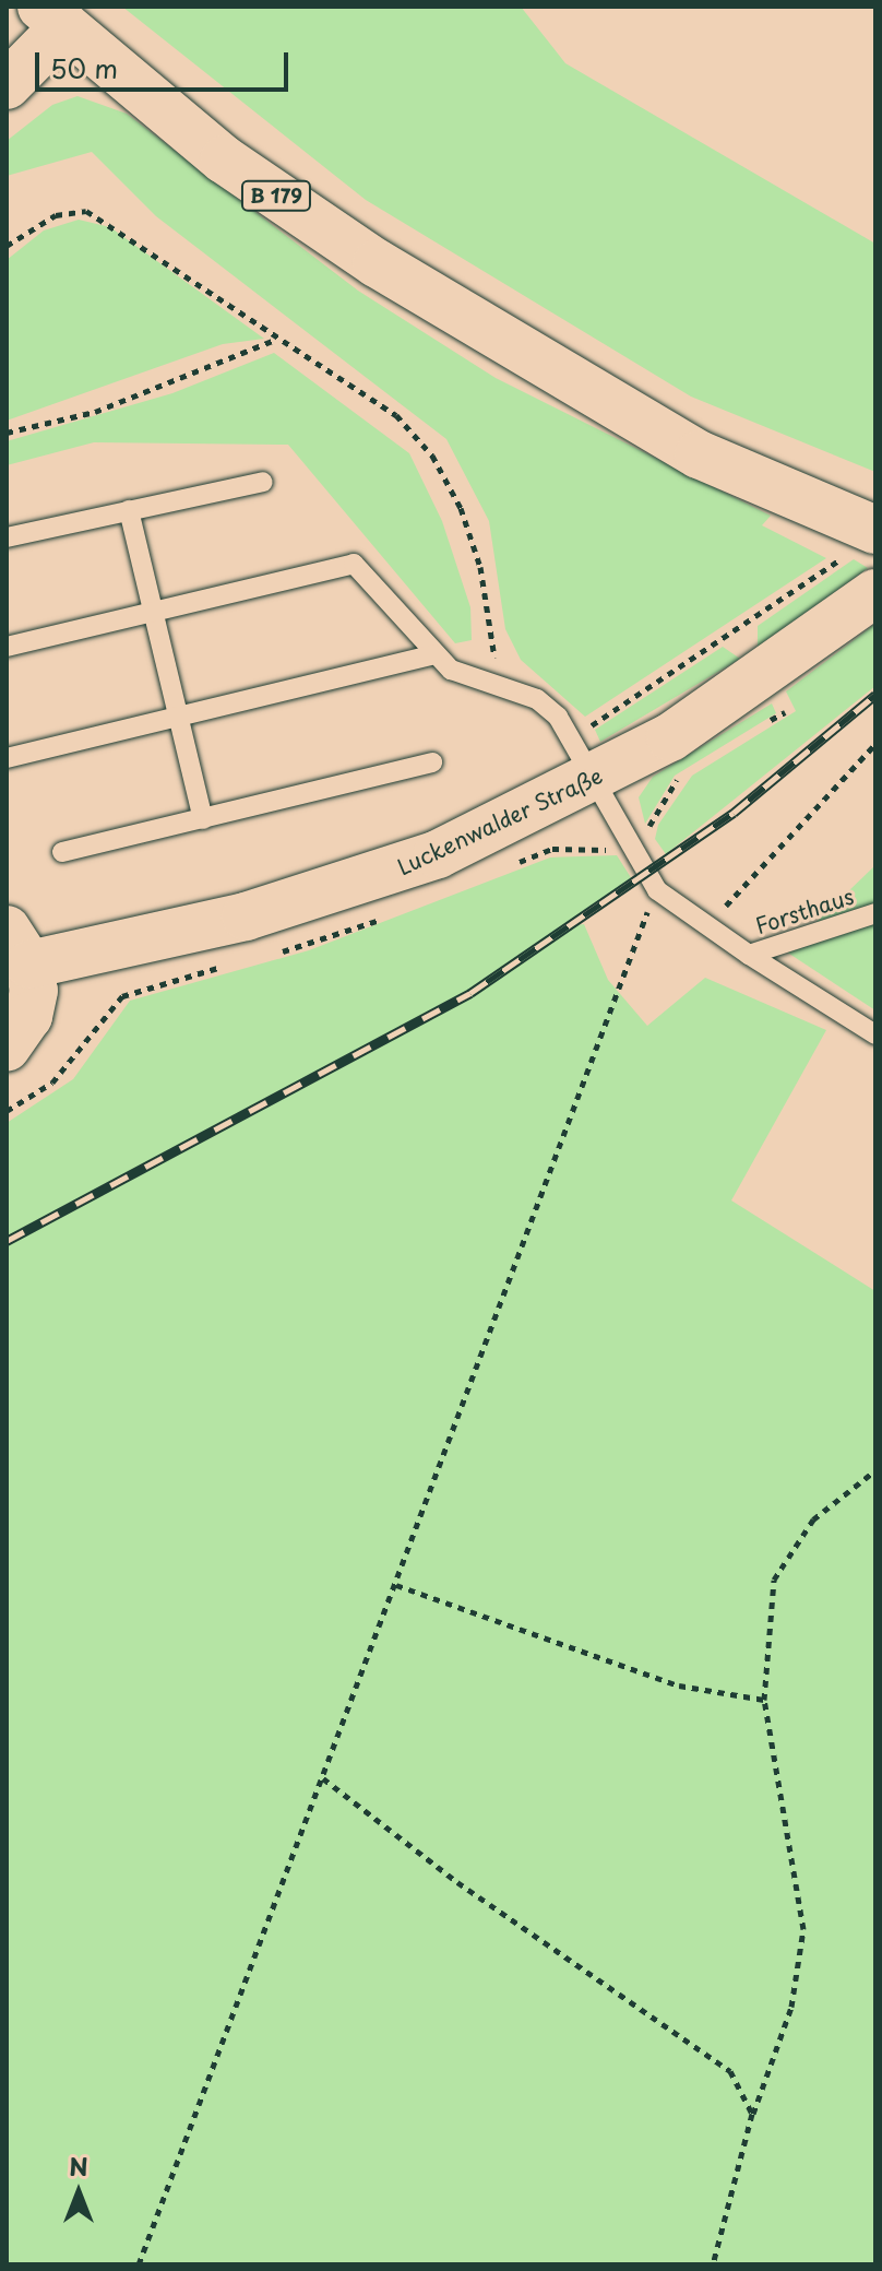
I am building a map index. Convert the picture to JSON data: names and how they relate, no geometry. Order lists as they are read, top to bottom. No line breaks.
{"streets":{"main road":["B 179","Luckenwalder Straße"],"lane":["Forsthaus"]},"crossings":[["Luckenwalder Straße","Forsthaus"]],"scale_bar":"50 m","north":"top"}
